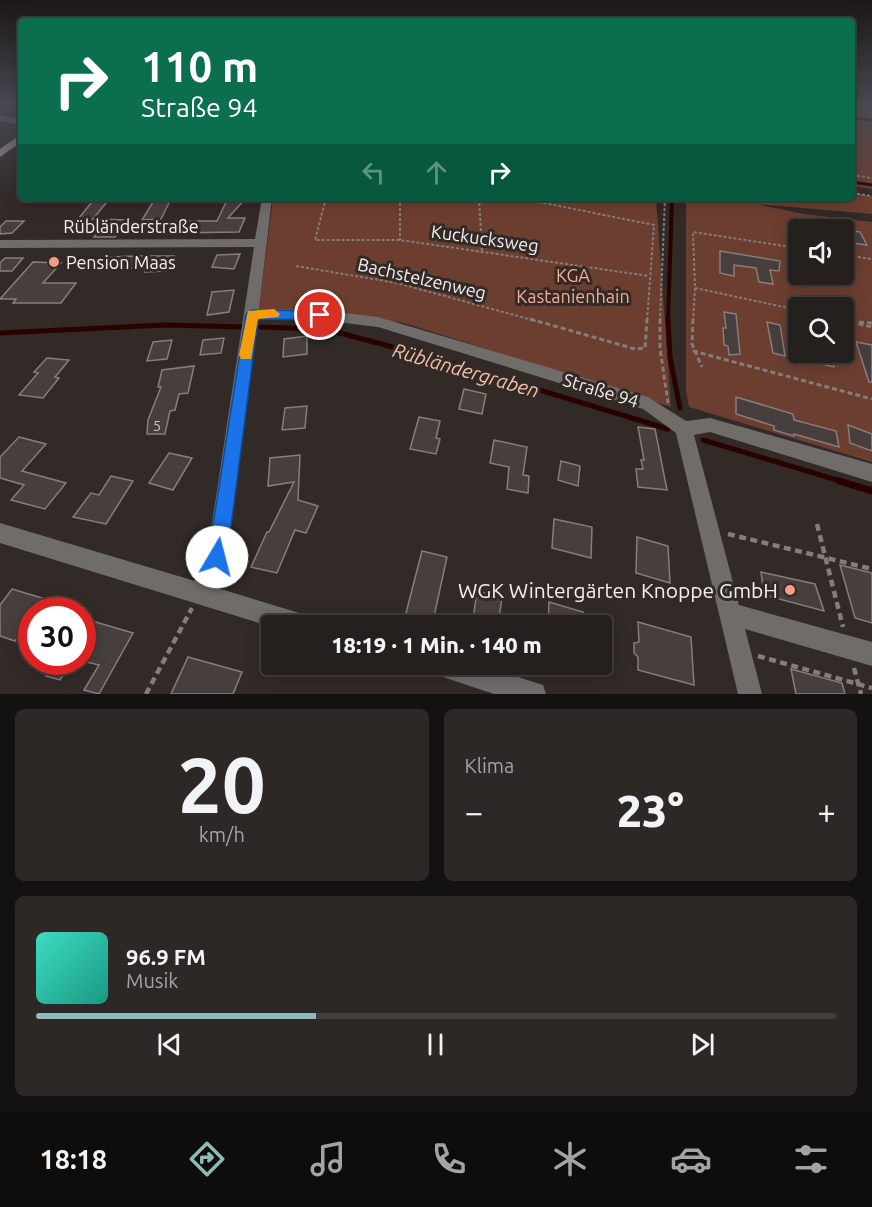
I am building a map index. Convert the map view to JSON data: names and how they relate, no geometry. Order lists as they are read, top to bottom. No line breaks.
{"streets":{"street":["Rübländerstraße","Straße 94"],"path":["Kuckucksweg","Bachstelzenweg"]},"crossings":[["Kuckucksweg","Bachstelzenweg"]],"water":["Rübländergraben"],"parks":["KGA Kastanienhain"],"places":["Pension Maas","WGK Wintergärten Knoppe GmbH"],"house_numbers":["5"],"page":{"turn":["110 m","Straße 94"],"limit":"30","trip":"18:19 · 1 Min. · 140 m","tile":[["20","km/h"],"Klima"],"heat":["−","23°","+"],"song":["96.9 FM","Musik"],"tabs":"18:18"}}
